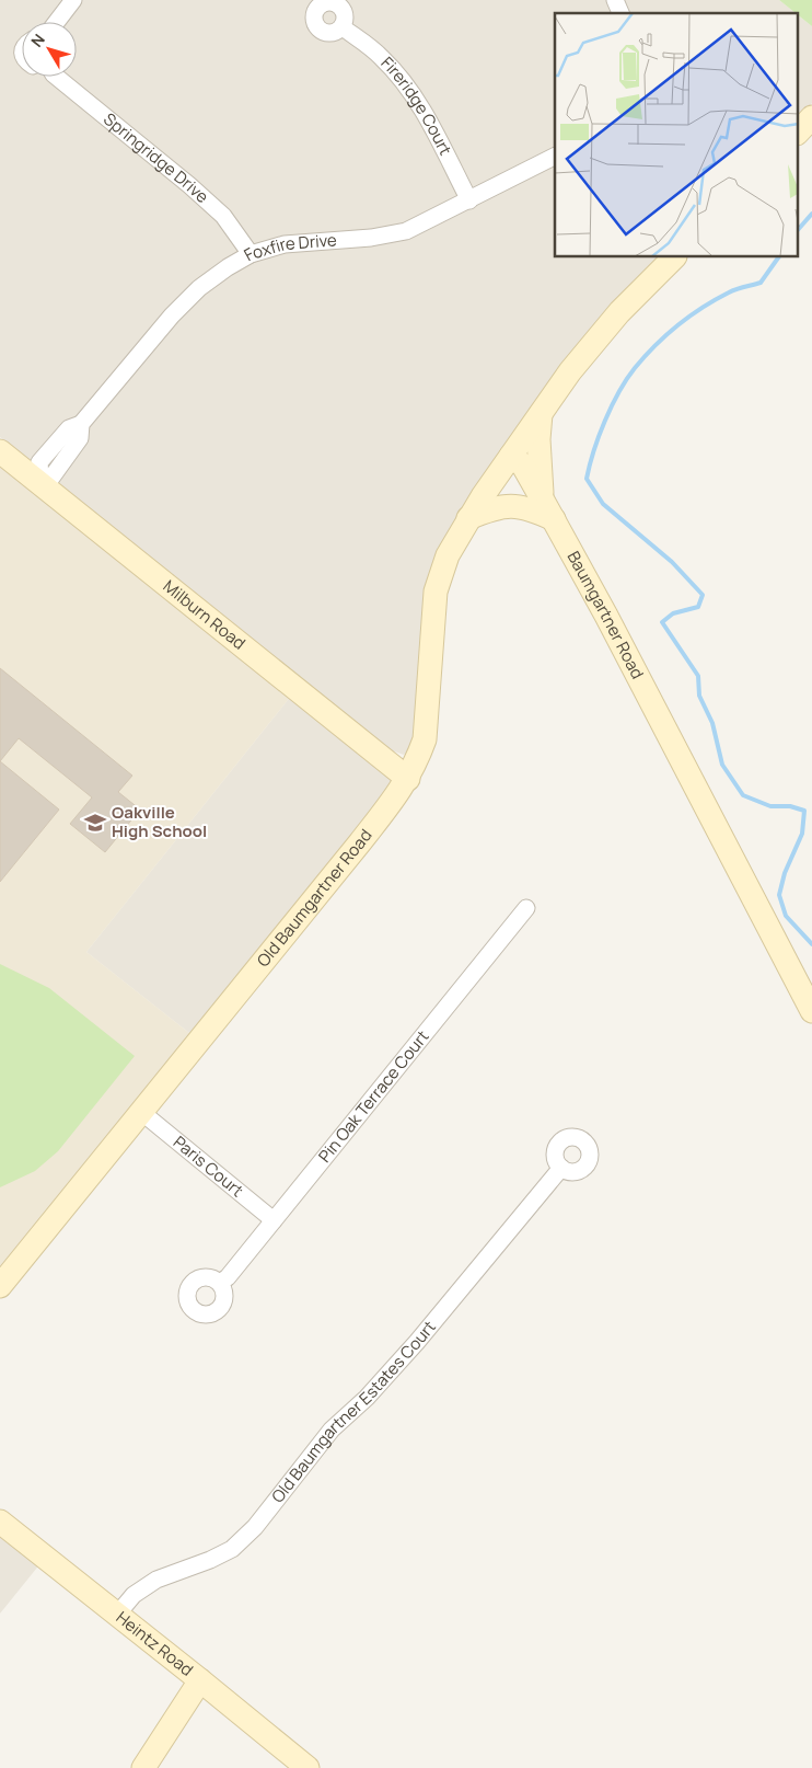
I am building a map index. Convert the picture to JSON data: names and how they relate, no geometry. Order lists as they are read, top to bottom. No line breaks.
{"streets":{"street":["Fireridge Court","Springridge Drive","Foxfire Drive","Milburn Road","Baumgartner Road","Old Baumgartner Road","Pin Oak Terrace Court","Paris Court","Old Baumgartner Estates Court","Heintz Road"]},"crossings":[["Fireridge Court","Foxfire Drive"],["Springridge Drive","Foxfire Drive"],["Foxfire Drive","Milburn Road"],["Milburn Road","Old Baumgartner Road"],["Baumgartner Road","Old Baumgartner Road"],["Old Baumgartner Road","Paris Court"],["Pin Oak Terrace Court","Paris Court"],["Old Baumgartner Estates Court","Heintz Road"]],"places":{"school or university":["Oakville High School"]},"north":"top left"}
